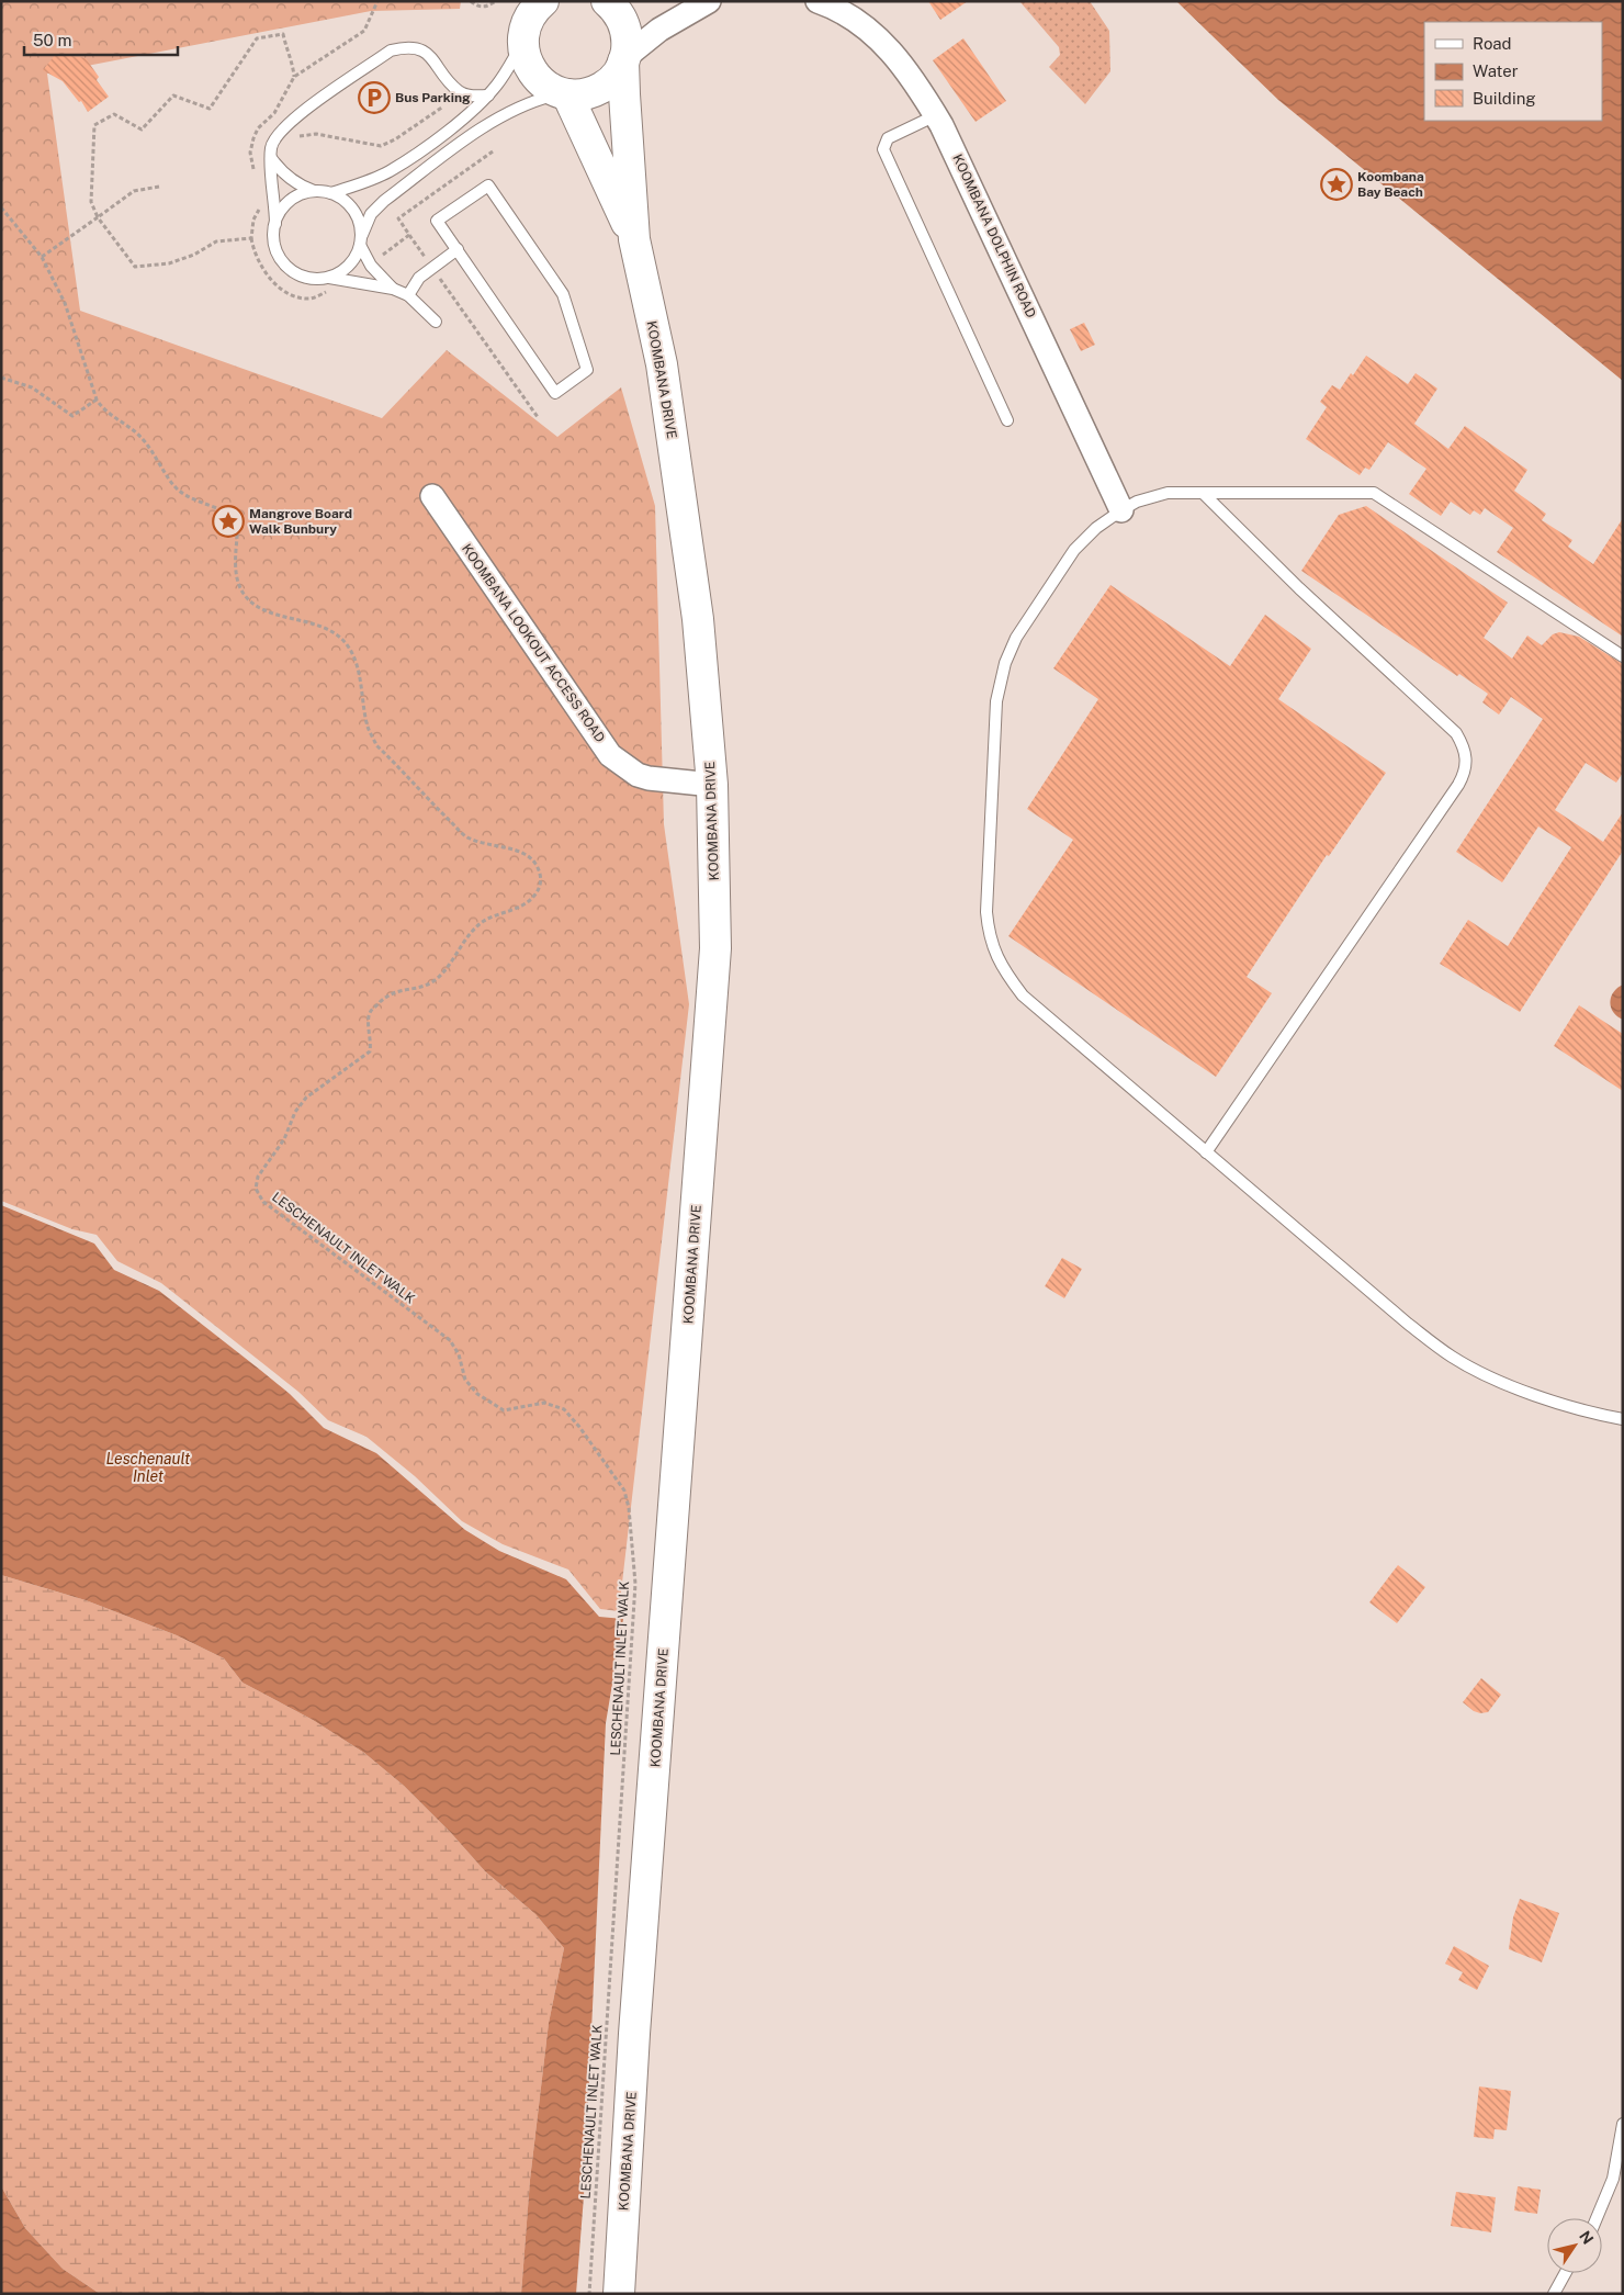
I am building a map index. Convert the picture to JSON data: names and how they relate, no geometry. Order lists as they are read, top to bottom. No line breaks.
{"streets":{"main road":["KOOMBANA DRIVE"],"street":["KOOMBANA DOLPHIN ROAD","KOOMBANA LOOKOUT ACCESS ROAD"],"path":["LESCHENAULT INLET WALK"]},"crossings":[["KOOMBANA DRIVE","KOOMBANA LOOKOUT ACCESS ROAD"]],"water":["Leschenault Inlet"],"places":{"parking":["Bus Parking"],"place":["Koombana Bay Beach","Mangrove Board Walk Bunbury"]},"legend":["Road","Water","Building"],"scale_bar":"50 m","north":"top right"}
